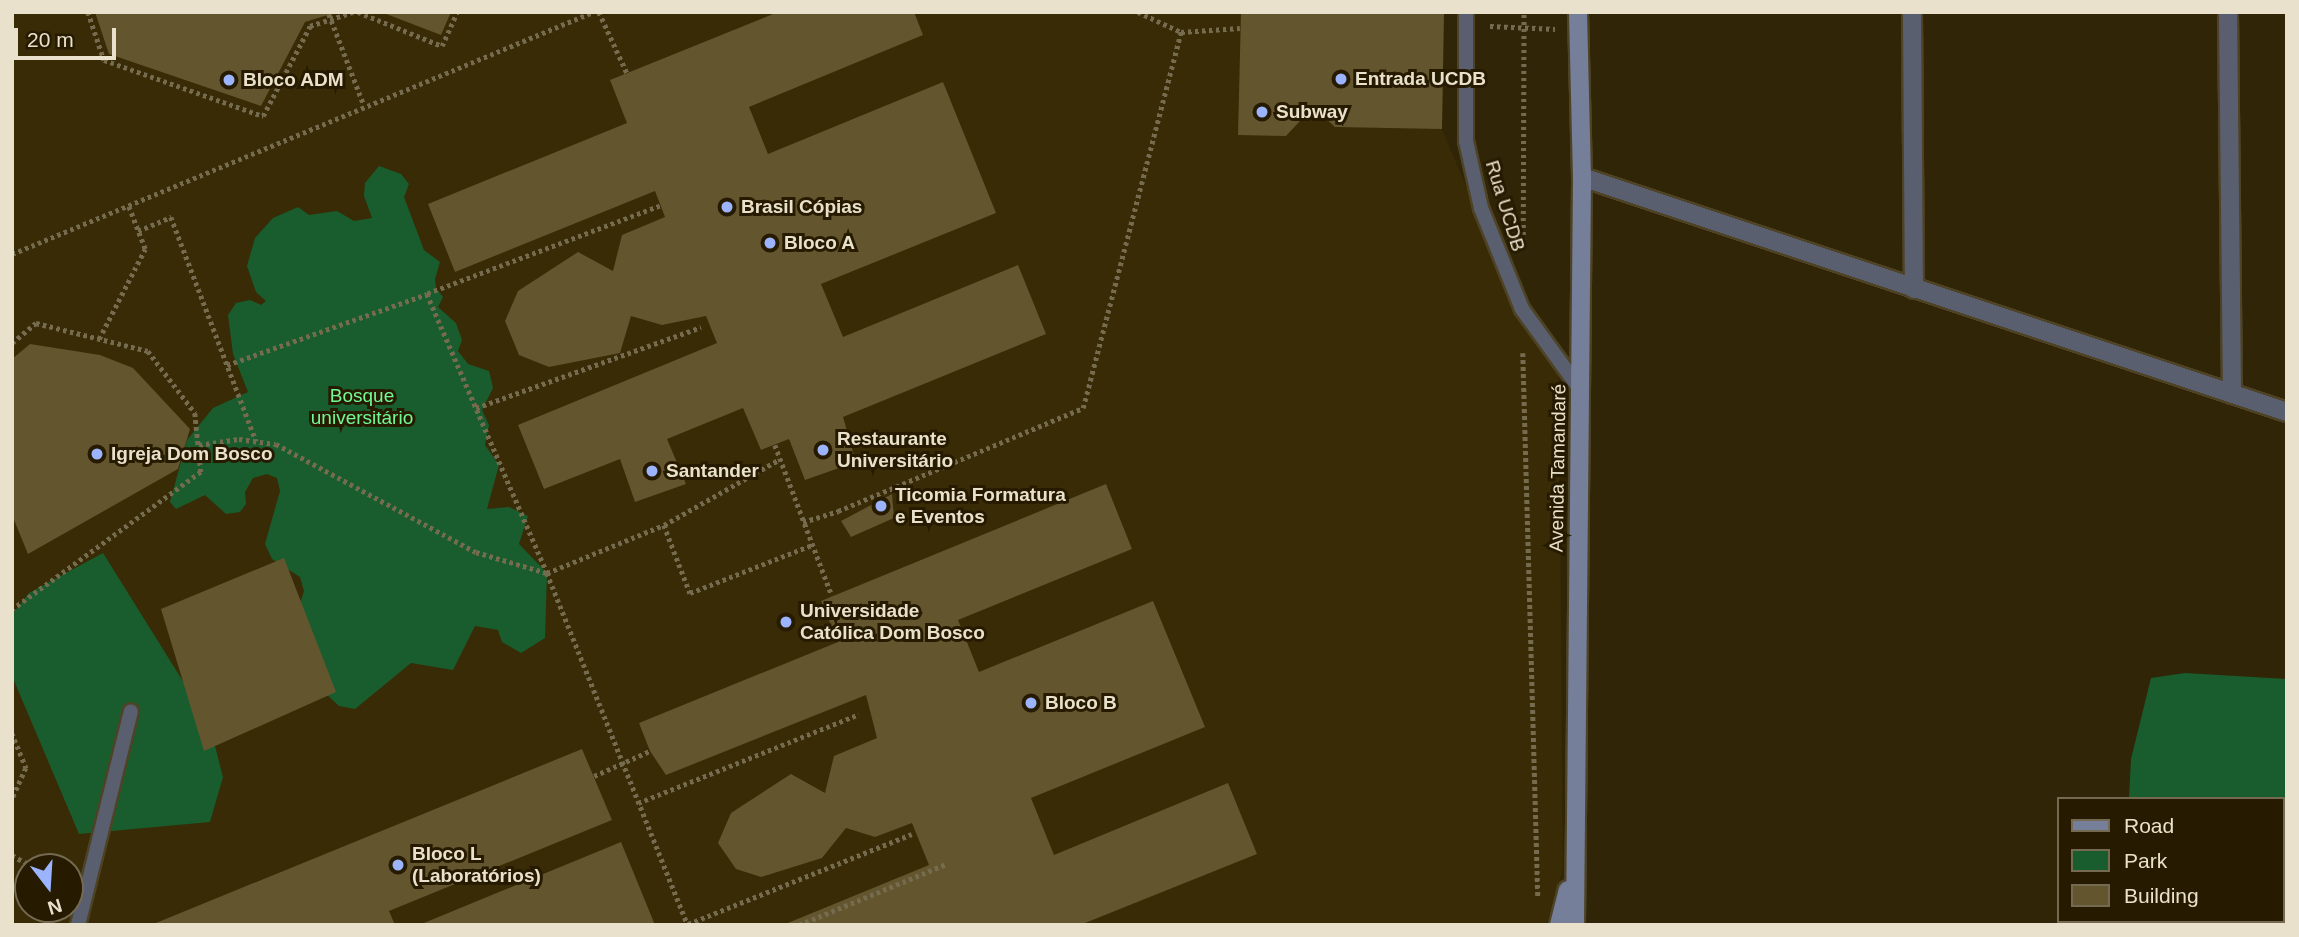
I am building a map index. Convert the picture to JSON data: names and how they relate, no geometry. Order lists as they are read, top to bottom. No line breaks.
{"streets":{"main road":["Avenida Tamandaré"],"lane":["Rua UCDB"]},"crossings":[["Rua UCDB","Avenida Tamandaré"]],"parks":["Bosque universitário"],"places":["Entrada UCDB","Bloco ADM","Subway","Brasil Cópias","Bloco A","Restaurante Universitário","Igreja Dom Bosco","Santander","Ticomia Formatura e Eventos","Universidade Católica Dom Bosco","Bloco B","Bloco L (Laboratórios)"],"legend":["Road","Park","Building"],"scale_bar":"20 m","north":"bottom"}
